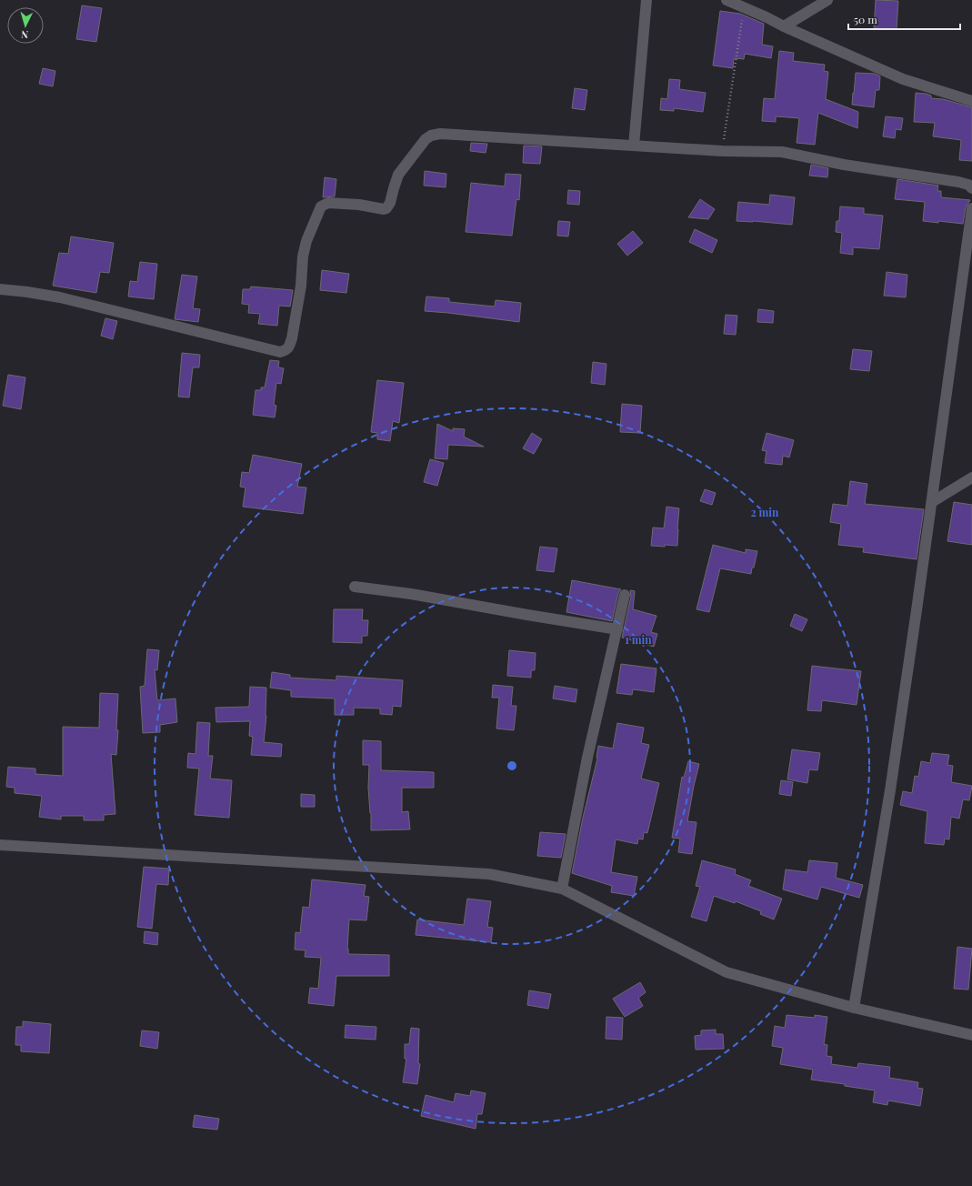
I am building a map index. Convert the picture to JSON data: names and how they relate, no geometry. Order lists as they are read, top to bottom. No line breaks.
{"scale_bar":"50 m","north":"bottom","rings":["2 min","1 min"]}
